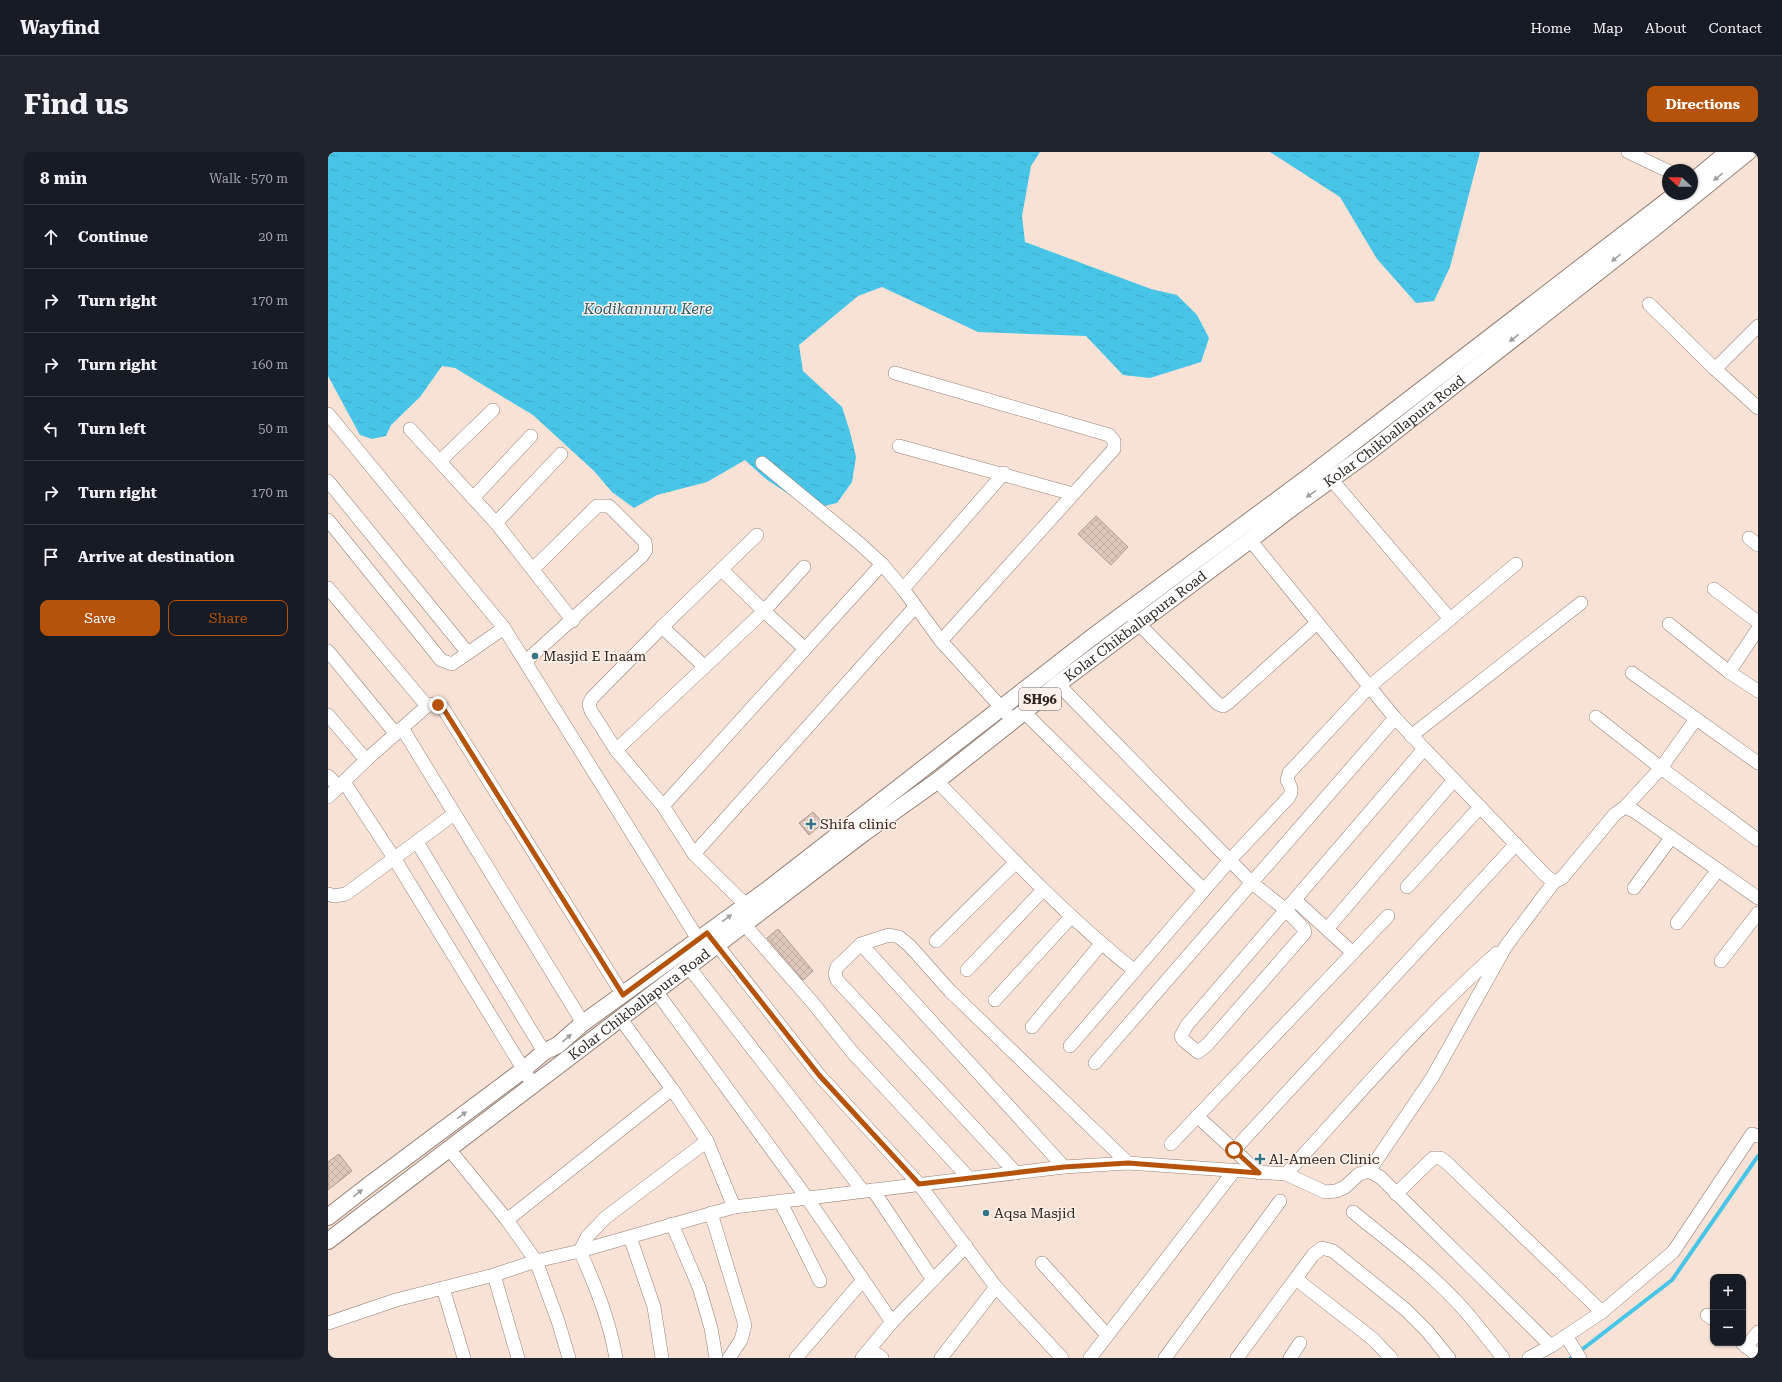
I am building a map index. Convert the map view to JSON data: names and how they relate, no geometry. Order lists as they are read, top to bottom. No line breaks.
{"streets":{"main road":["Kolar Chikballapura Road","SH96"]},"water":["Kodikannuru Kere"],"places":{"other":["Masjid E Inaam","Aqsa Masjid"],"health":["Shifa clinic","Al-Ameen Clinic"]},"north":"left","page":{"header":"Wayfind","nav":["Home","Map","About","Contact"],"buttons":["Directions",["Save","Share"]],"title":"Find us","heading":["8 min","Walk · 570 m"],"list":[["Continue","20 m"],["Turn right","170 m"],["Turn right","160 m"],["Turn left","50 m"],["Turn right","170 m"],"Arrive at destination"],"map_buttons":["+","−"]}}
